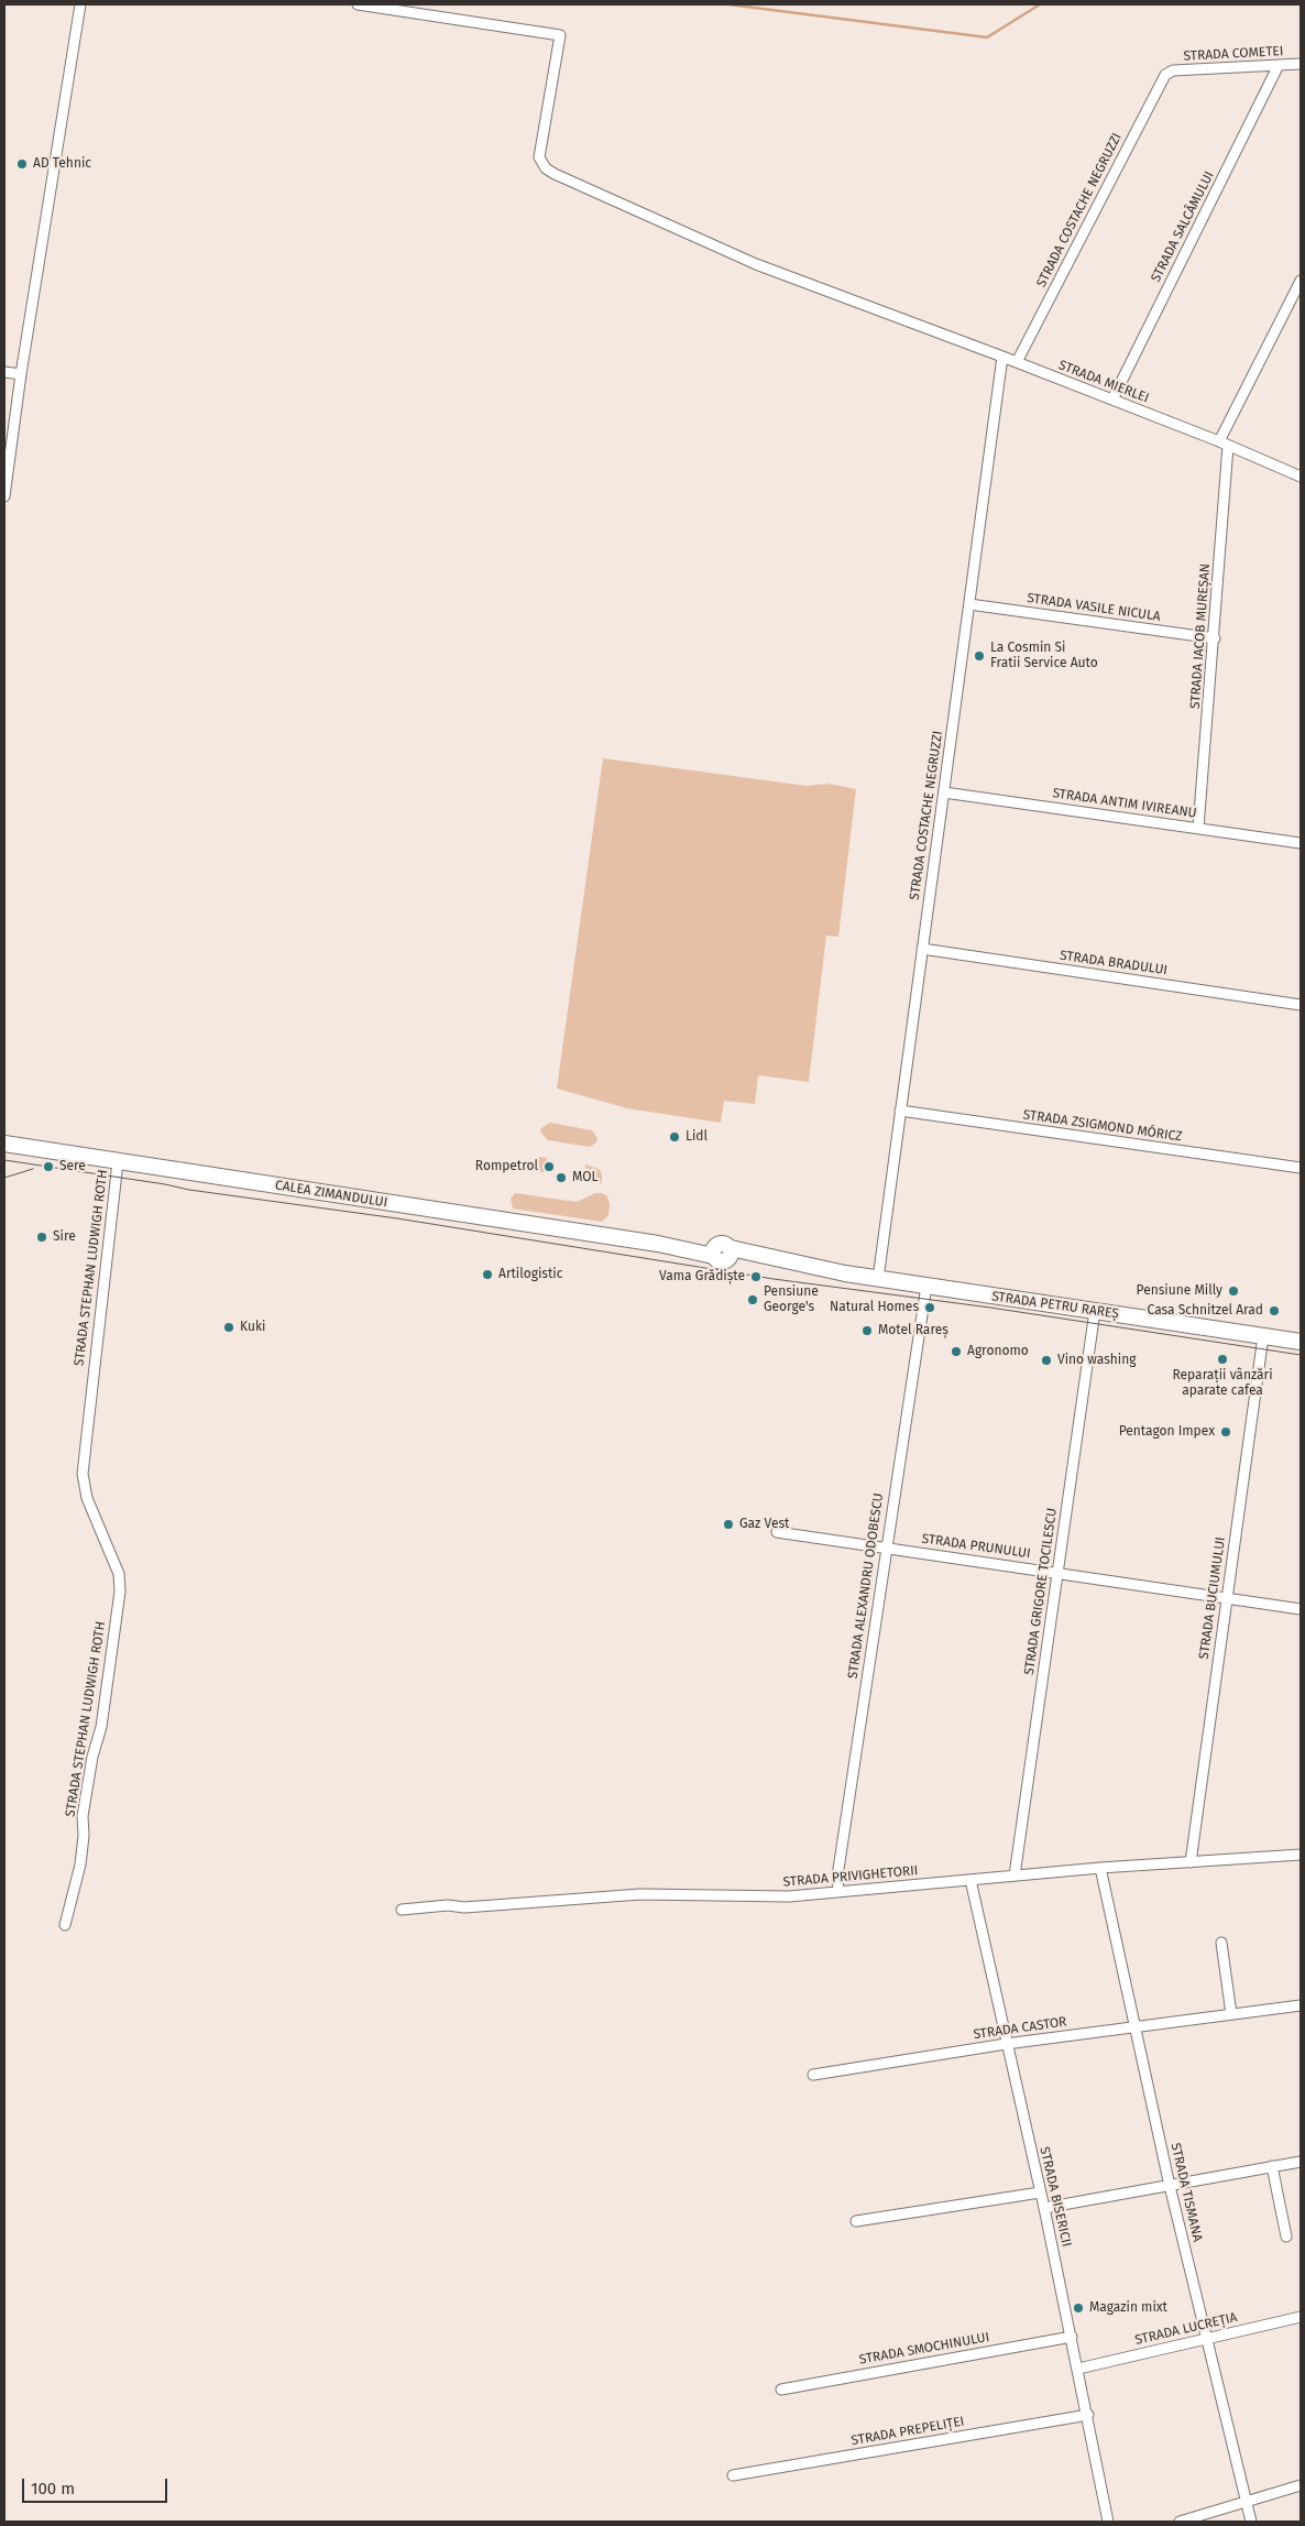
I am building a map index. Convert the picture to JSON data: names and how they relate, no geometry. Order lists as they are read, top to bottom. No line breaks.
{"streets":{"main road":["CALEA ZIMANDULUI","STRADA PETRU RAREȘ"],"street":["STRADA COMETEI","STRADA COSTACHE NEGRUZZI","STRADA SALCÂMULUI","STRADA MIERLEI","STRADA VASILE NICULA","STRADA IACOB MUREȘAN","STRADA ANTIM IVIREANU","STRADA BRADULUI","STRADA ZSIGMOND MÓRICZ","STRADA STEPHAN LUDWIGH ROTH","STRADA PRUNULUI","STRADA ALEXANDRU ODOBESCU","STRADA GRIGORE TOCILESCU","STRADA BUCIUMULUI","STRADA PRIVIGHETORII","STRADA CASTOR","STRADA TISMANA","STRADA BISERICII","STRADA LUCREȚIA","STRADA SMOCHINULUI","STRADA PREPELIȚEI"]},"crossings":[["STRADA COMETEI","STRADA COSTACHE NEGRUZZI"],["STRADA COMETEI","STRADA SALCÂMULUI"],["STRADA COSTACHE NEGRUZZI","STRADA MIERLEI"],["STRADA COSTACHE NEGRUZZI","STRADA VASILE NICULA"],["STRADA COSTACHE NEGRUZZI","STRADA ANTIM IVIREANU"],["STRADA COSTACHE NEGRUZZI","STRADA BRADULUI"],["STRADA COSTACHE NEGRUZZI","STRADA ZSIGMOND MÓRICZ"],["STRADA COSTACHE NEGRUZZI","STRADA PETRU RAREȘ"],["STRADA SALCÂMULUI","STRADA MIERLEI"],["STRADA MIERLEI","STRADA IACOB MUREȘAN"],["STRADA VASILE NICULA","STRADA IACOB MUREȘAN"],["STRADA IACOB MUREȘAN","STRADA ANTIM IVIREANU"],["CALEA ZIMANDULUI","STRADA STEPHAN LUDWIGH ROTH"],["CALEA ZIMANDULUI","STRADA PETRU RAREȘ"],["STRADA PETRU RAREȘ","STRADA ALEXANDRU ODOBESCU"],["STRADA PETRU RAREȘ","STRADA GRIGORE TOCILESCU"],["STRADA PETRU RAREȘ","STRADA BUCIUMULUI"],["STRADA PRUNULUI","STRADA ALEXANDRU ODOBESCU"],["STRADA PRUNULUI","STRADA GRIGORE TOCILESCU"],["STRADA PRUNULUI","STRADA BUCIUMULUI"],["STRADA ALEXANDRU ODOBESCU","STRADA PRIVIGHETORII"],["STRADA GRIGORE TOCILESCU","STRADA PRIVIGHETORII"],["STRADA BUCIUMULUI","STRADA PRIVIGHETORII"],["STRADA PRIVIGHETORII","STRADA TISMANA"],["STRADA PRIVIGHETORII","STRADA BISERICII"],["STRADA CASTOR","STRADA TISMANA"],["STRADA CASTOR","STRADA BISERICII"],["STRADA TISMANA","STRADA LUCREȚIA"],["STRADA BISERICII","STRADA LUCREȚIA"],["STRADA BISERICII","STRADA SMOCHINULUI"],["STRADA BISERICII","STRADA PREPELIȚEI"]],"places":["AD Tehnic","La Cosmin Si Fratii Service Auto","Lidl","Sere","Rompetrol","MOL","Sire","Artilogistic","Vama Grădiște","Pensiune Milly","Pensiune George's","Natural Homes","Casa Schnitzel Arad","Kuki","Motel Rareș","Agronomo","Reparații vânzări aparate cafea","Vino washing","Pentagon Impex","Gaz Vest","Magazin mixt"],"scale_bar":"100 m"}
